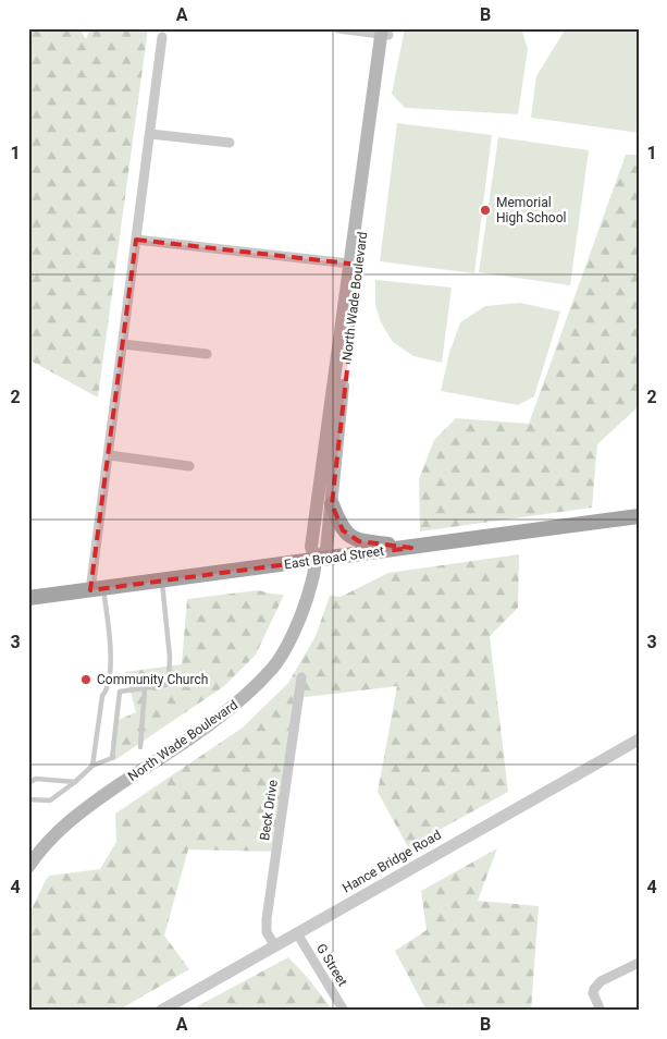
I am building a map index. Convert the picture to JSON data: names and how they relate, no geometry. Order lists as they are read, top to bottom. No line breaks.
{"streets":{"main road":["North Wade Boulevard","East Broad Street"],"street":["Beck Drive","Hance Bridge Road","G Street"]},"crossings":[["North Wade Boulevard","East Broad Street"],["Beck Drive","Hance Bridge Road"],["Hance Bridge Road","G Street"]],"places":["Memorial High School","Community Church"],"grid":{"columns":["A","B"],"rows":["1","2","3","4"]}}
